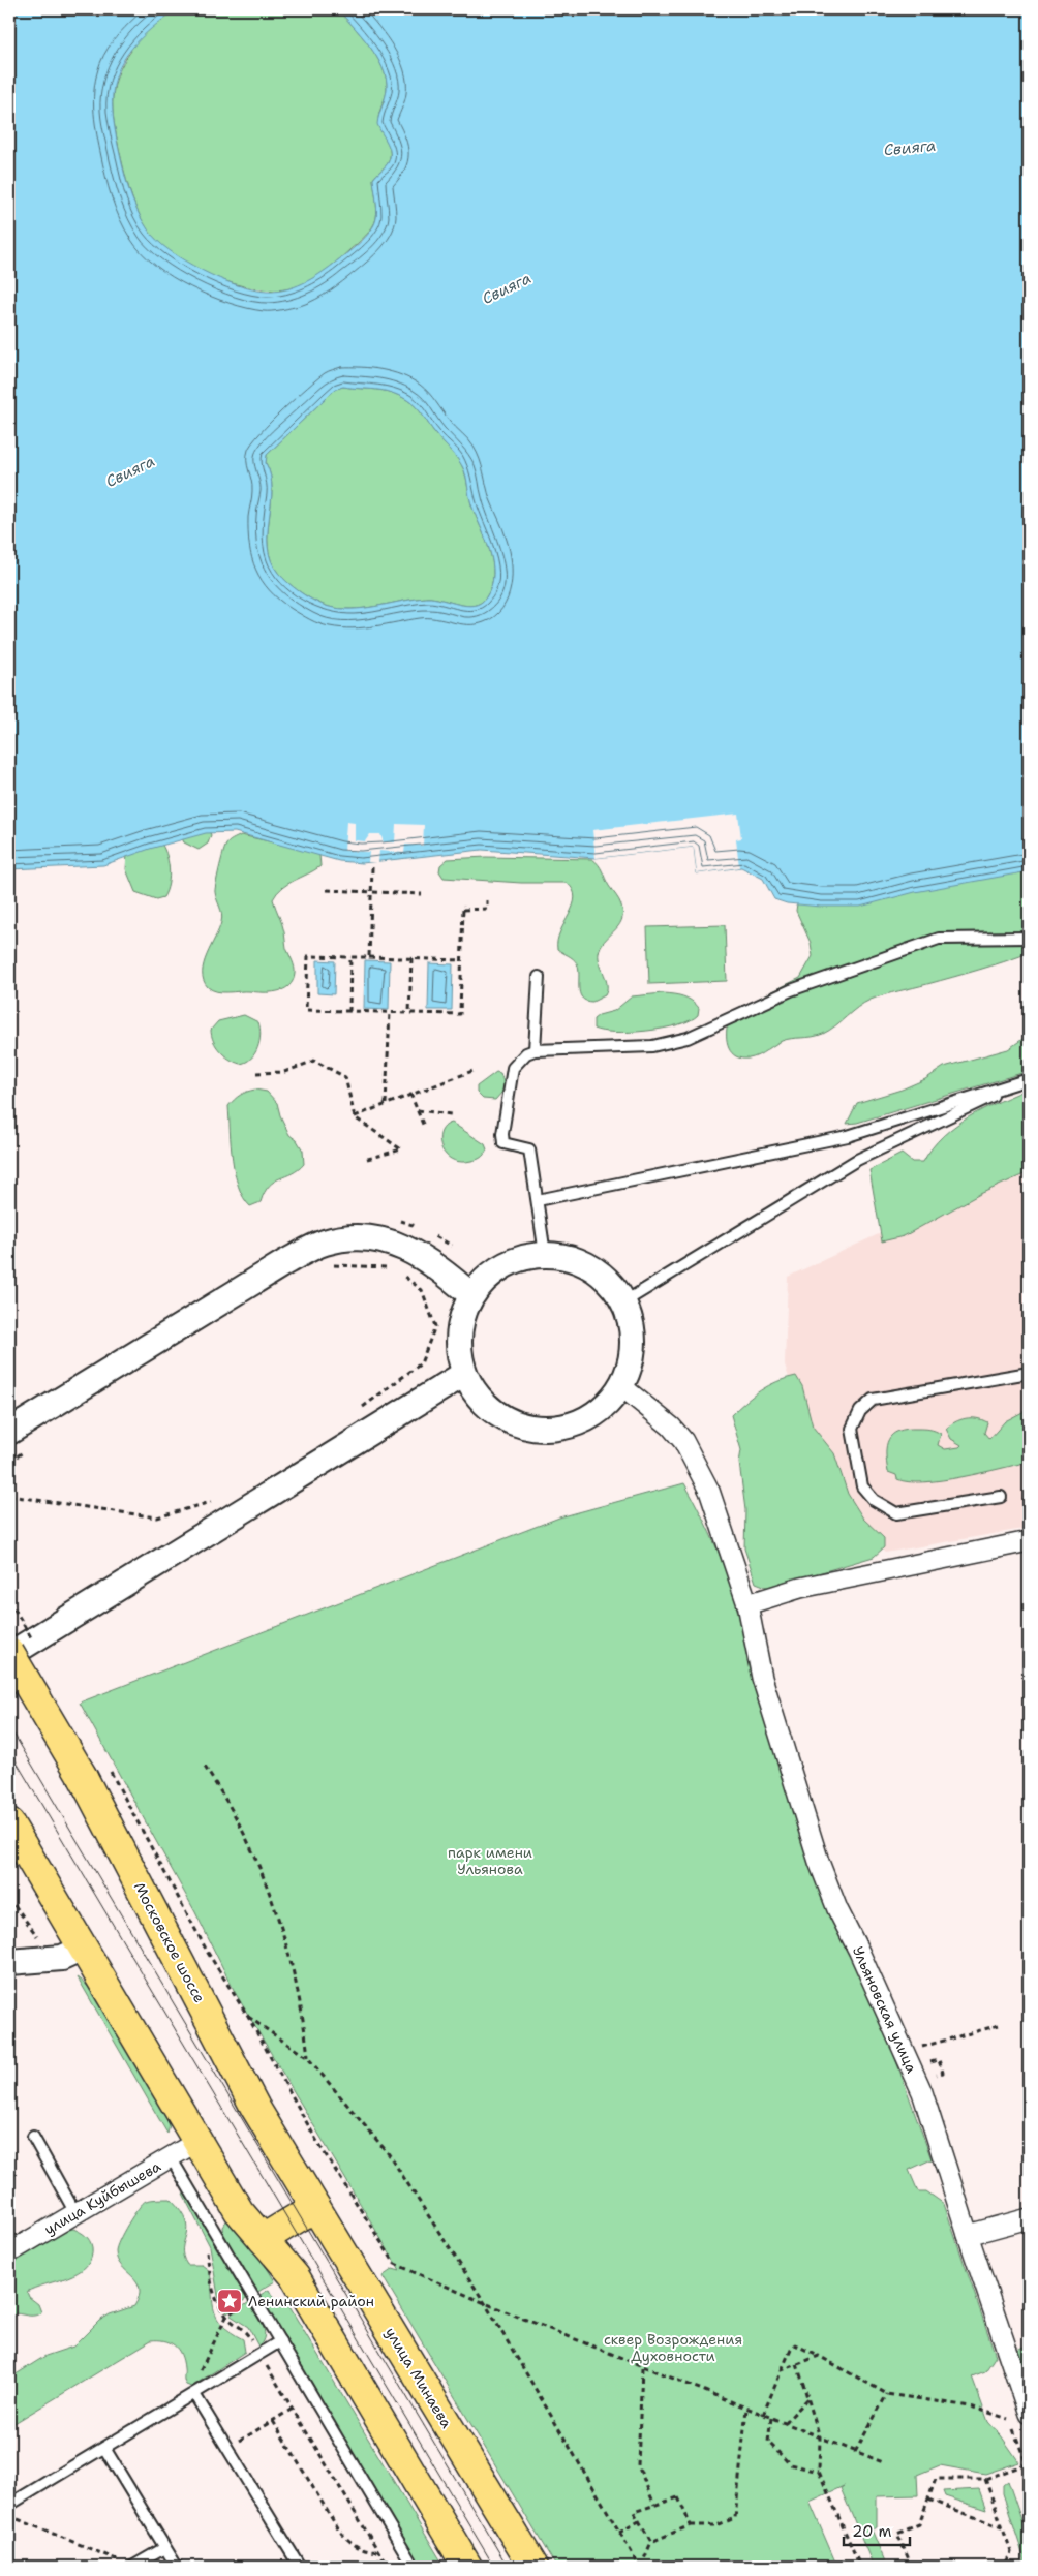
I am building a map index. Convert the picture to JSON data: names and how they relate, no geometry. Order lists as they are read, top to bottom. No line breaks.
{"streets":{"main road":["Московское шоссе","улица Минаева"],"street":["Ульяновская улица","улица Куйбышева"]},"crossings":[["Московское шоссе","улица Минаева"]],"water":["Свияга"],"parks":["парк имени Ульянова","сквер Возрождения Духовности"],"places":{"place":["Ленинский район"]},"scale_bar":"20 m"}
